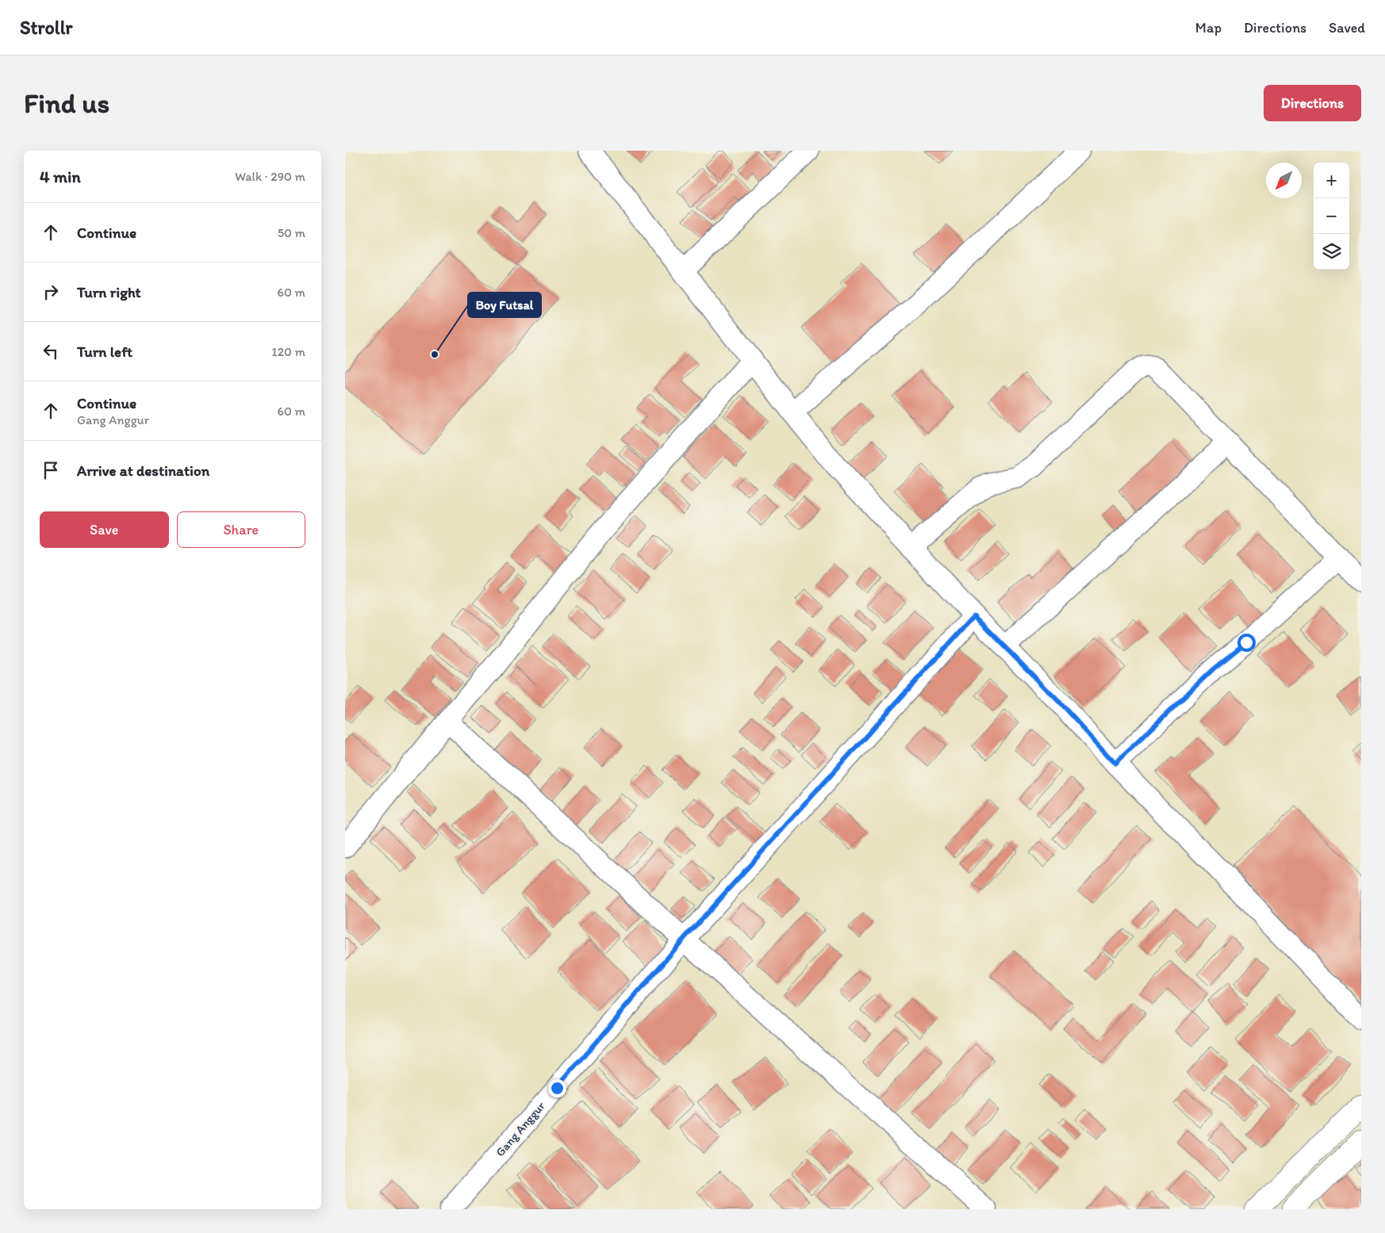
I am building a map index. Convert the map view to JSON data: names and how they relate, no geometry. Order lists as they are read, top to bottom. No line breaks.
{"streets":{"street":["Gang Anggur"]},"places":["Boy Futsal"],"north":"bottom left","page":{"header":"Strollr","nav":["Map","Directions","Saved"],"buttons":["Directions",["Save","Share"]],"title":"Find us","heading":["4 min","Walk · 290 m"],"map_buttons":["+","−"],"list":[["Continue","50 m"],["Turn right","60 m"],["Turn left","120 m"],["Continue","Gang Anggur","60 m"],"Arrive at destination"]}}
